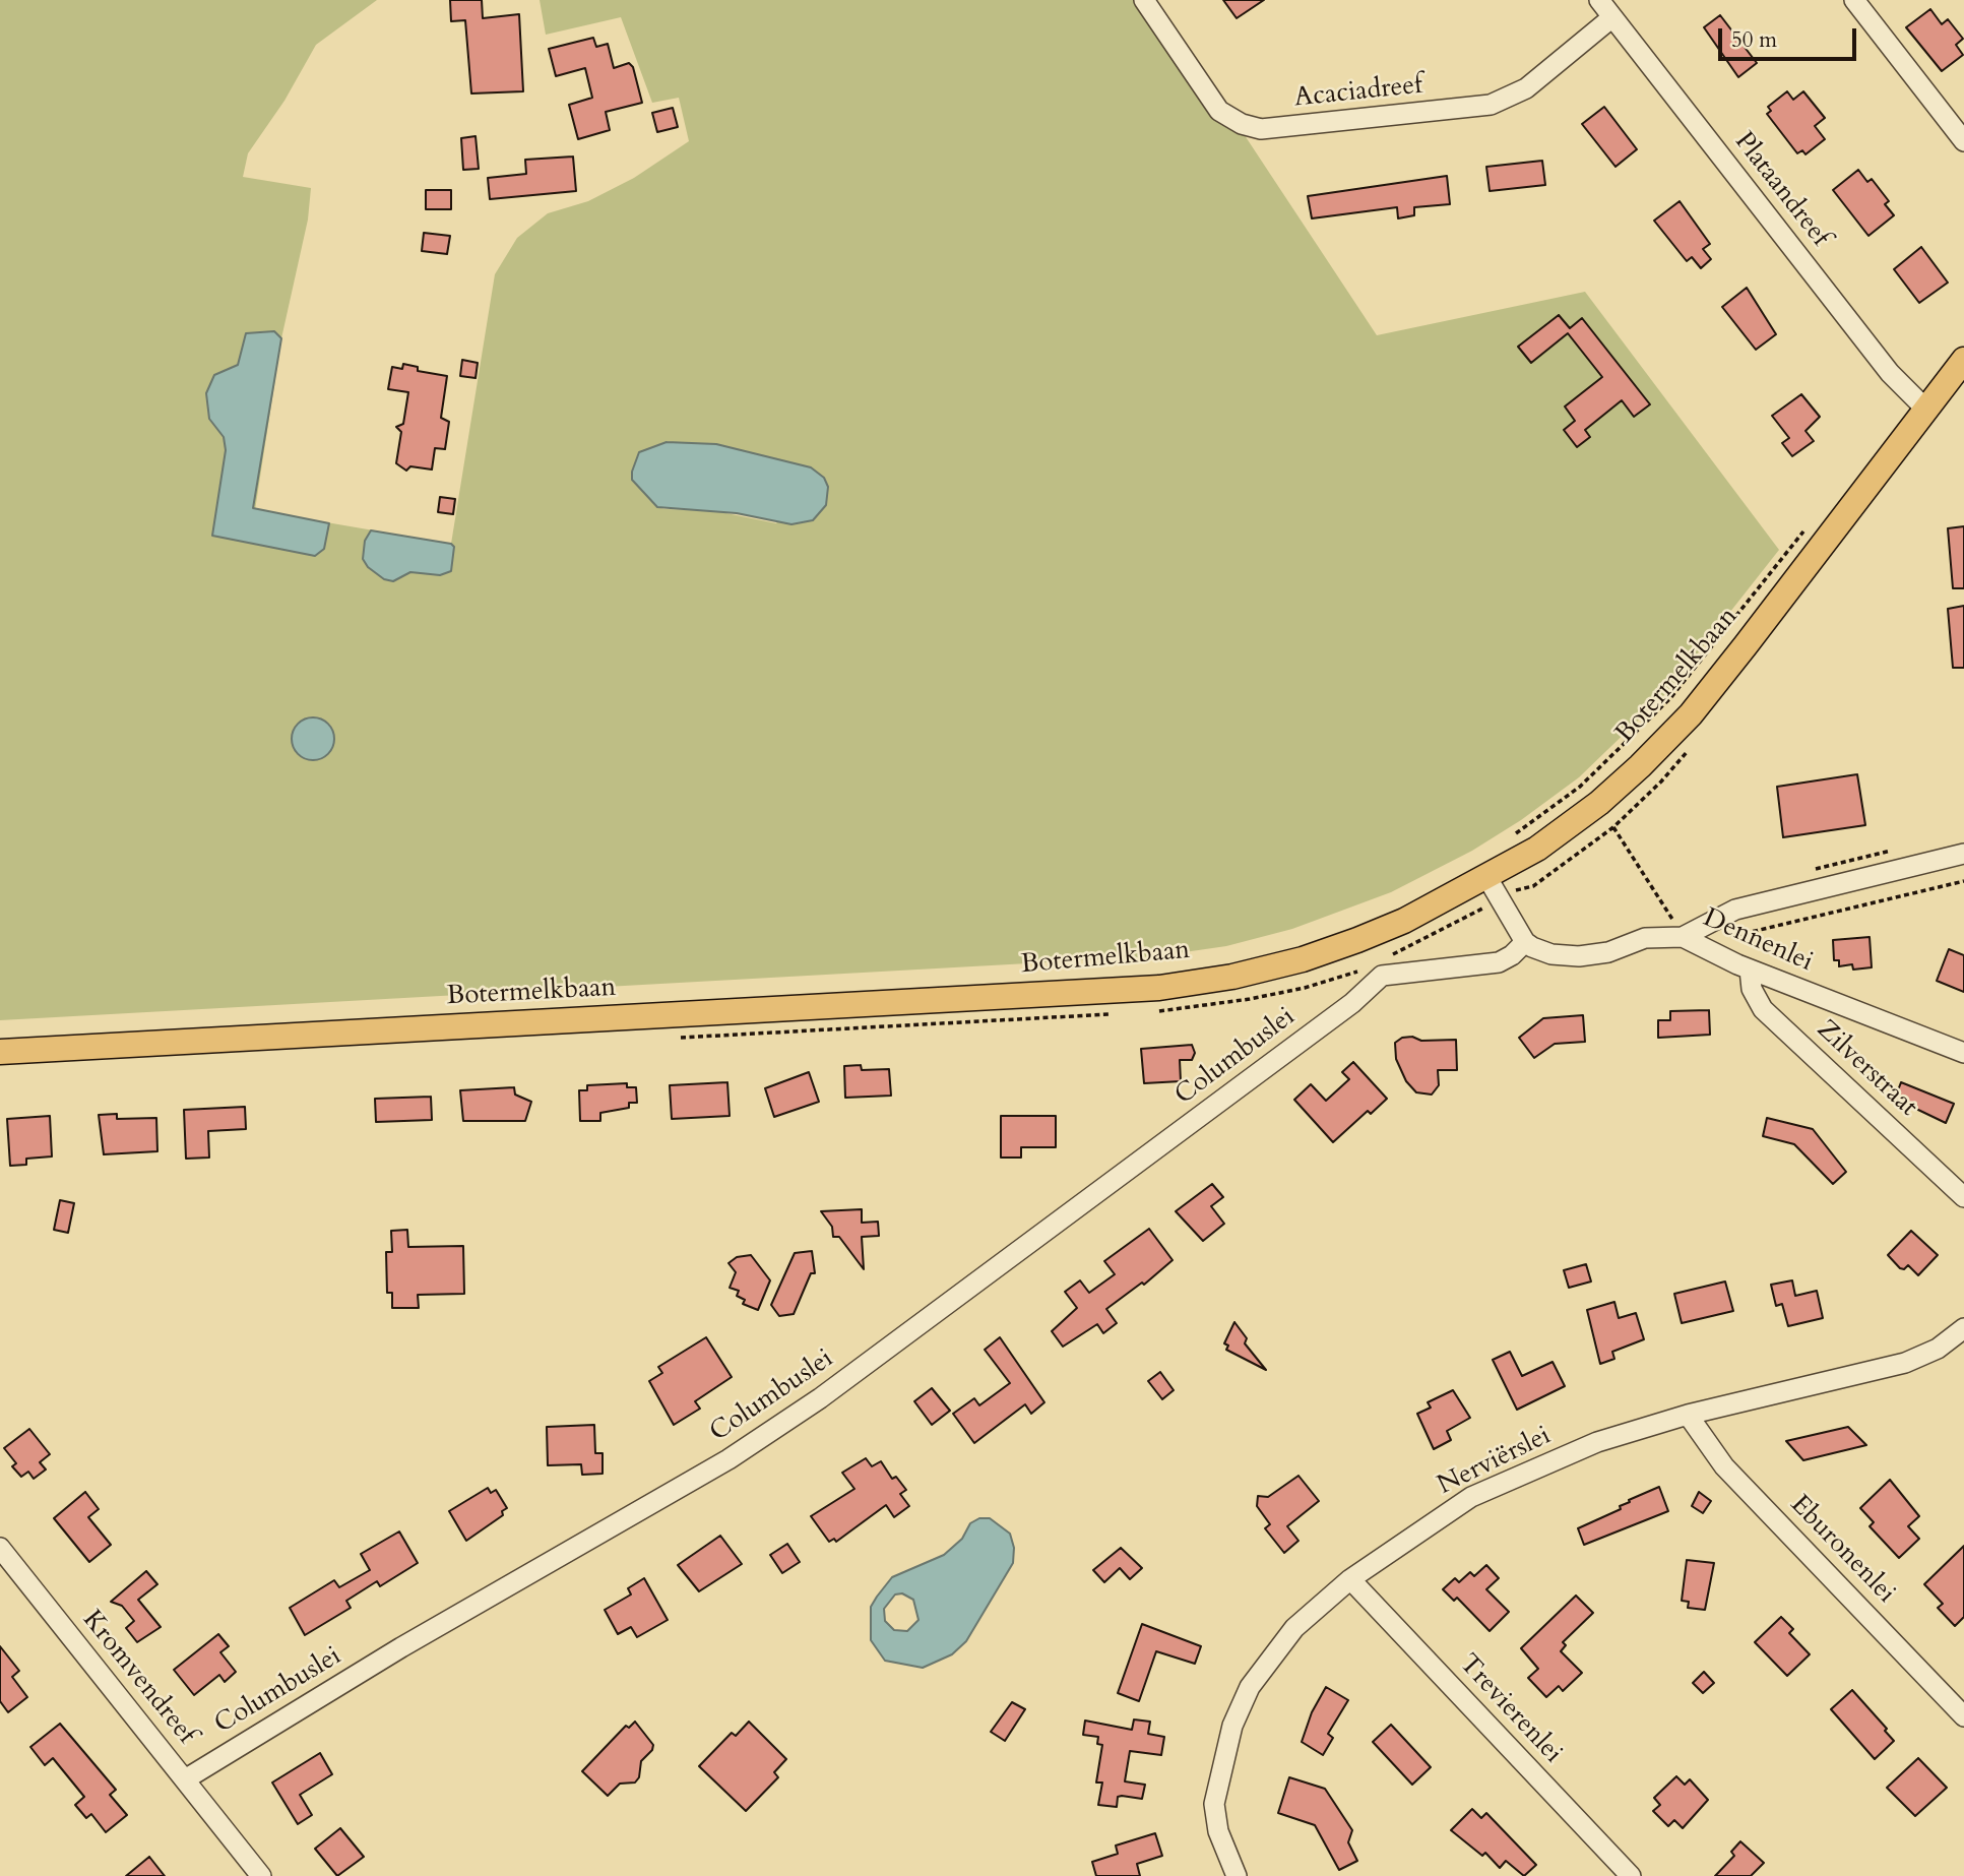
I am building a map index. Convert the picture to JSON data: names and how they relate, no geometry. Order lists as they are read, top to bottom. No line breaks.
{"streets":{"main road":["Botermelkbaan"],"street":["Acaciadreef","Plataandreef","Dennenlei","Columbuslei","Zilverstraat","Nerviërslei","Eburonenlei","Kromvendreef","Trevierenlei"]},"crossings":[["Acaciadreef","Plataandreef"],["Plataandreef","Botermelkbaan"],["Dennenlei","Columbuslei"],["Dennenlei","Zilverstraat"],["Columbuslei","Kromvendreef"],["Nerviërslei","Eburonenlei"],["Nerviërslei","Trevierenlei"]],"scale_bar":"50 m"}
